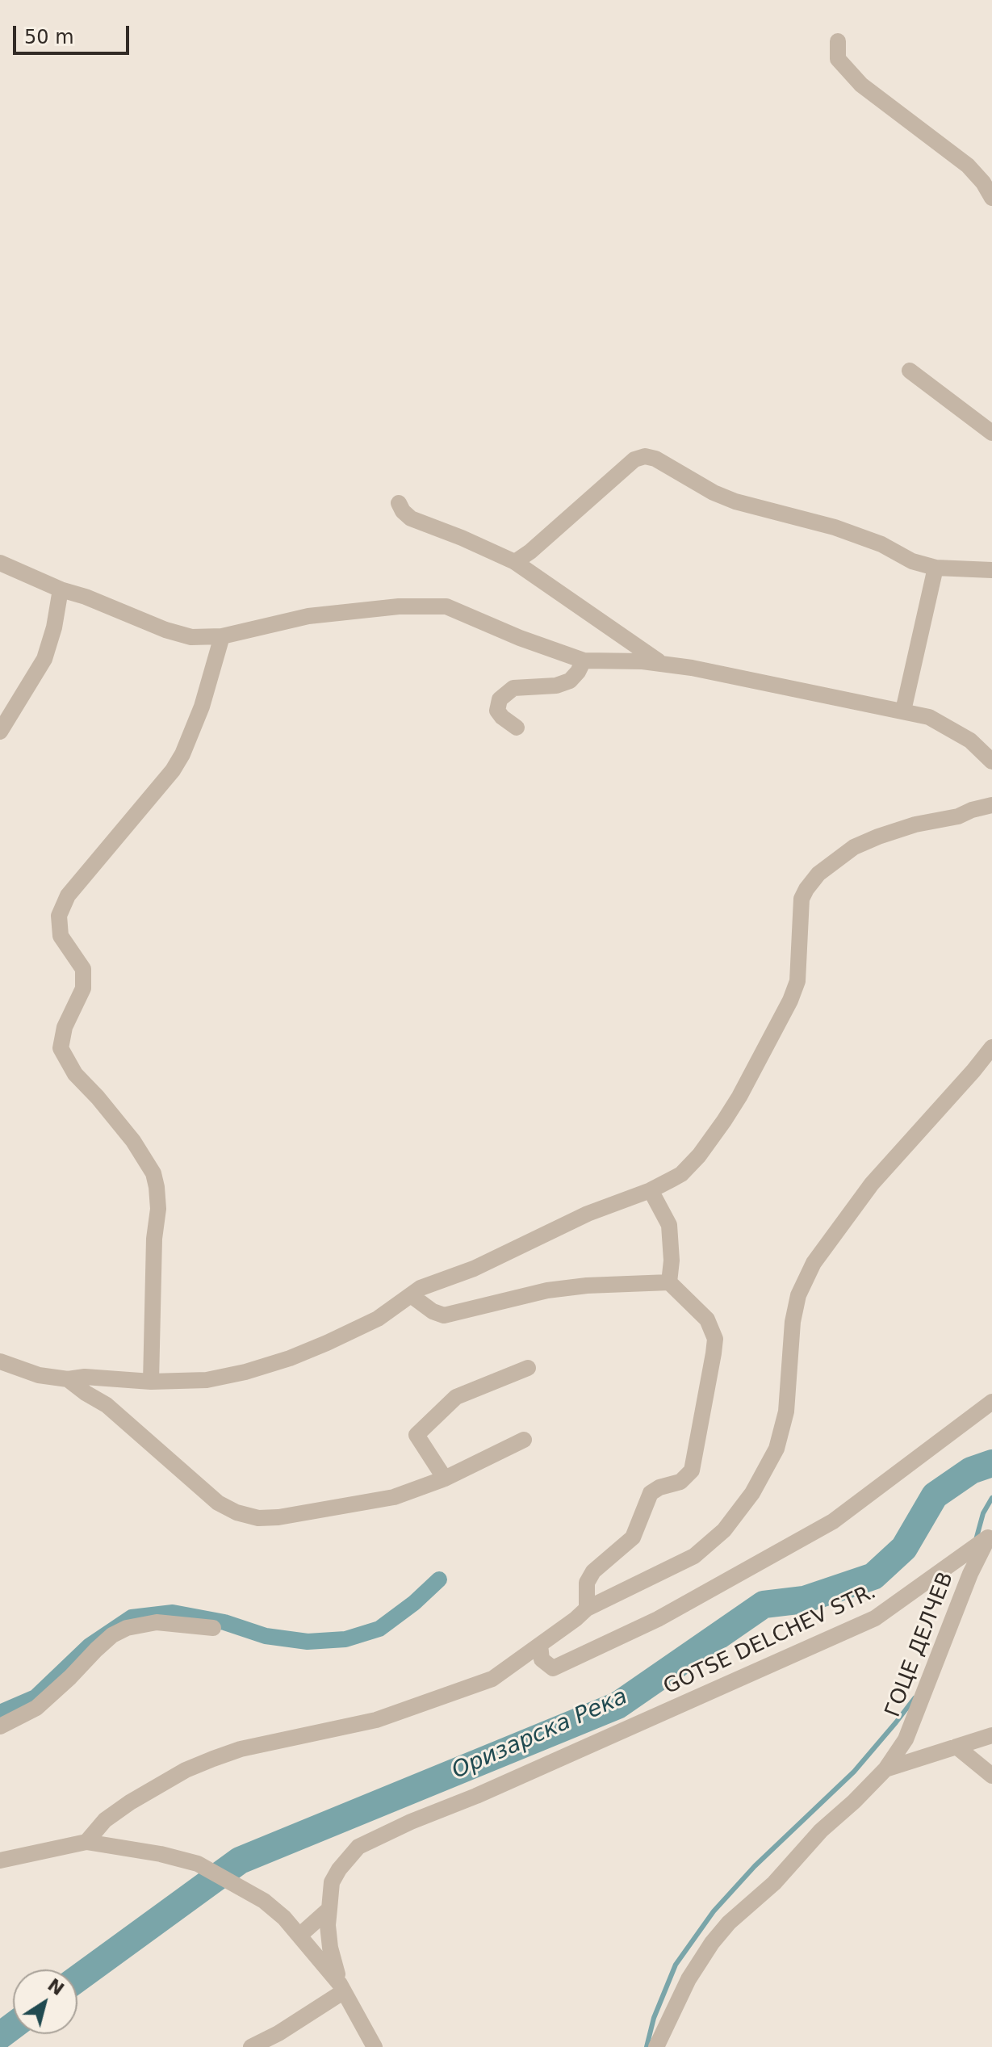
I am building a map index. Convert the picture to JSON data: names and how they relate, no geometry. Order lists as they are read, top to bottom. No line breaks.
{"streets":{"street":["GOTSE DELCHEV STR.","ГОЦЕ ДЕЛЧЕВ"]},"crossings":[["GOTSE DELCHEV STR.","ГОЦЕ ДЕЛЧЕВ"]],"water":["Оризарска Река"],"scale_bar":"50 m","north":"top right"}
